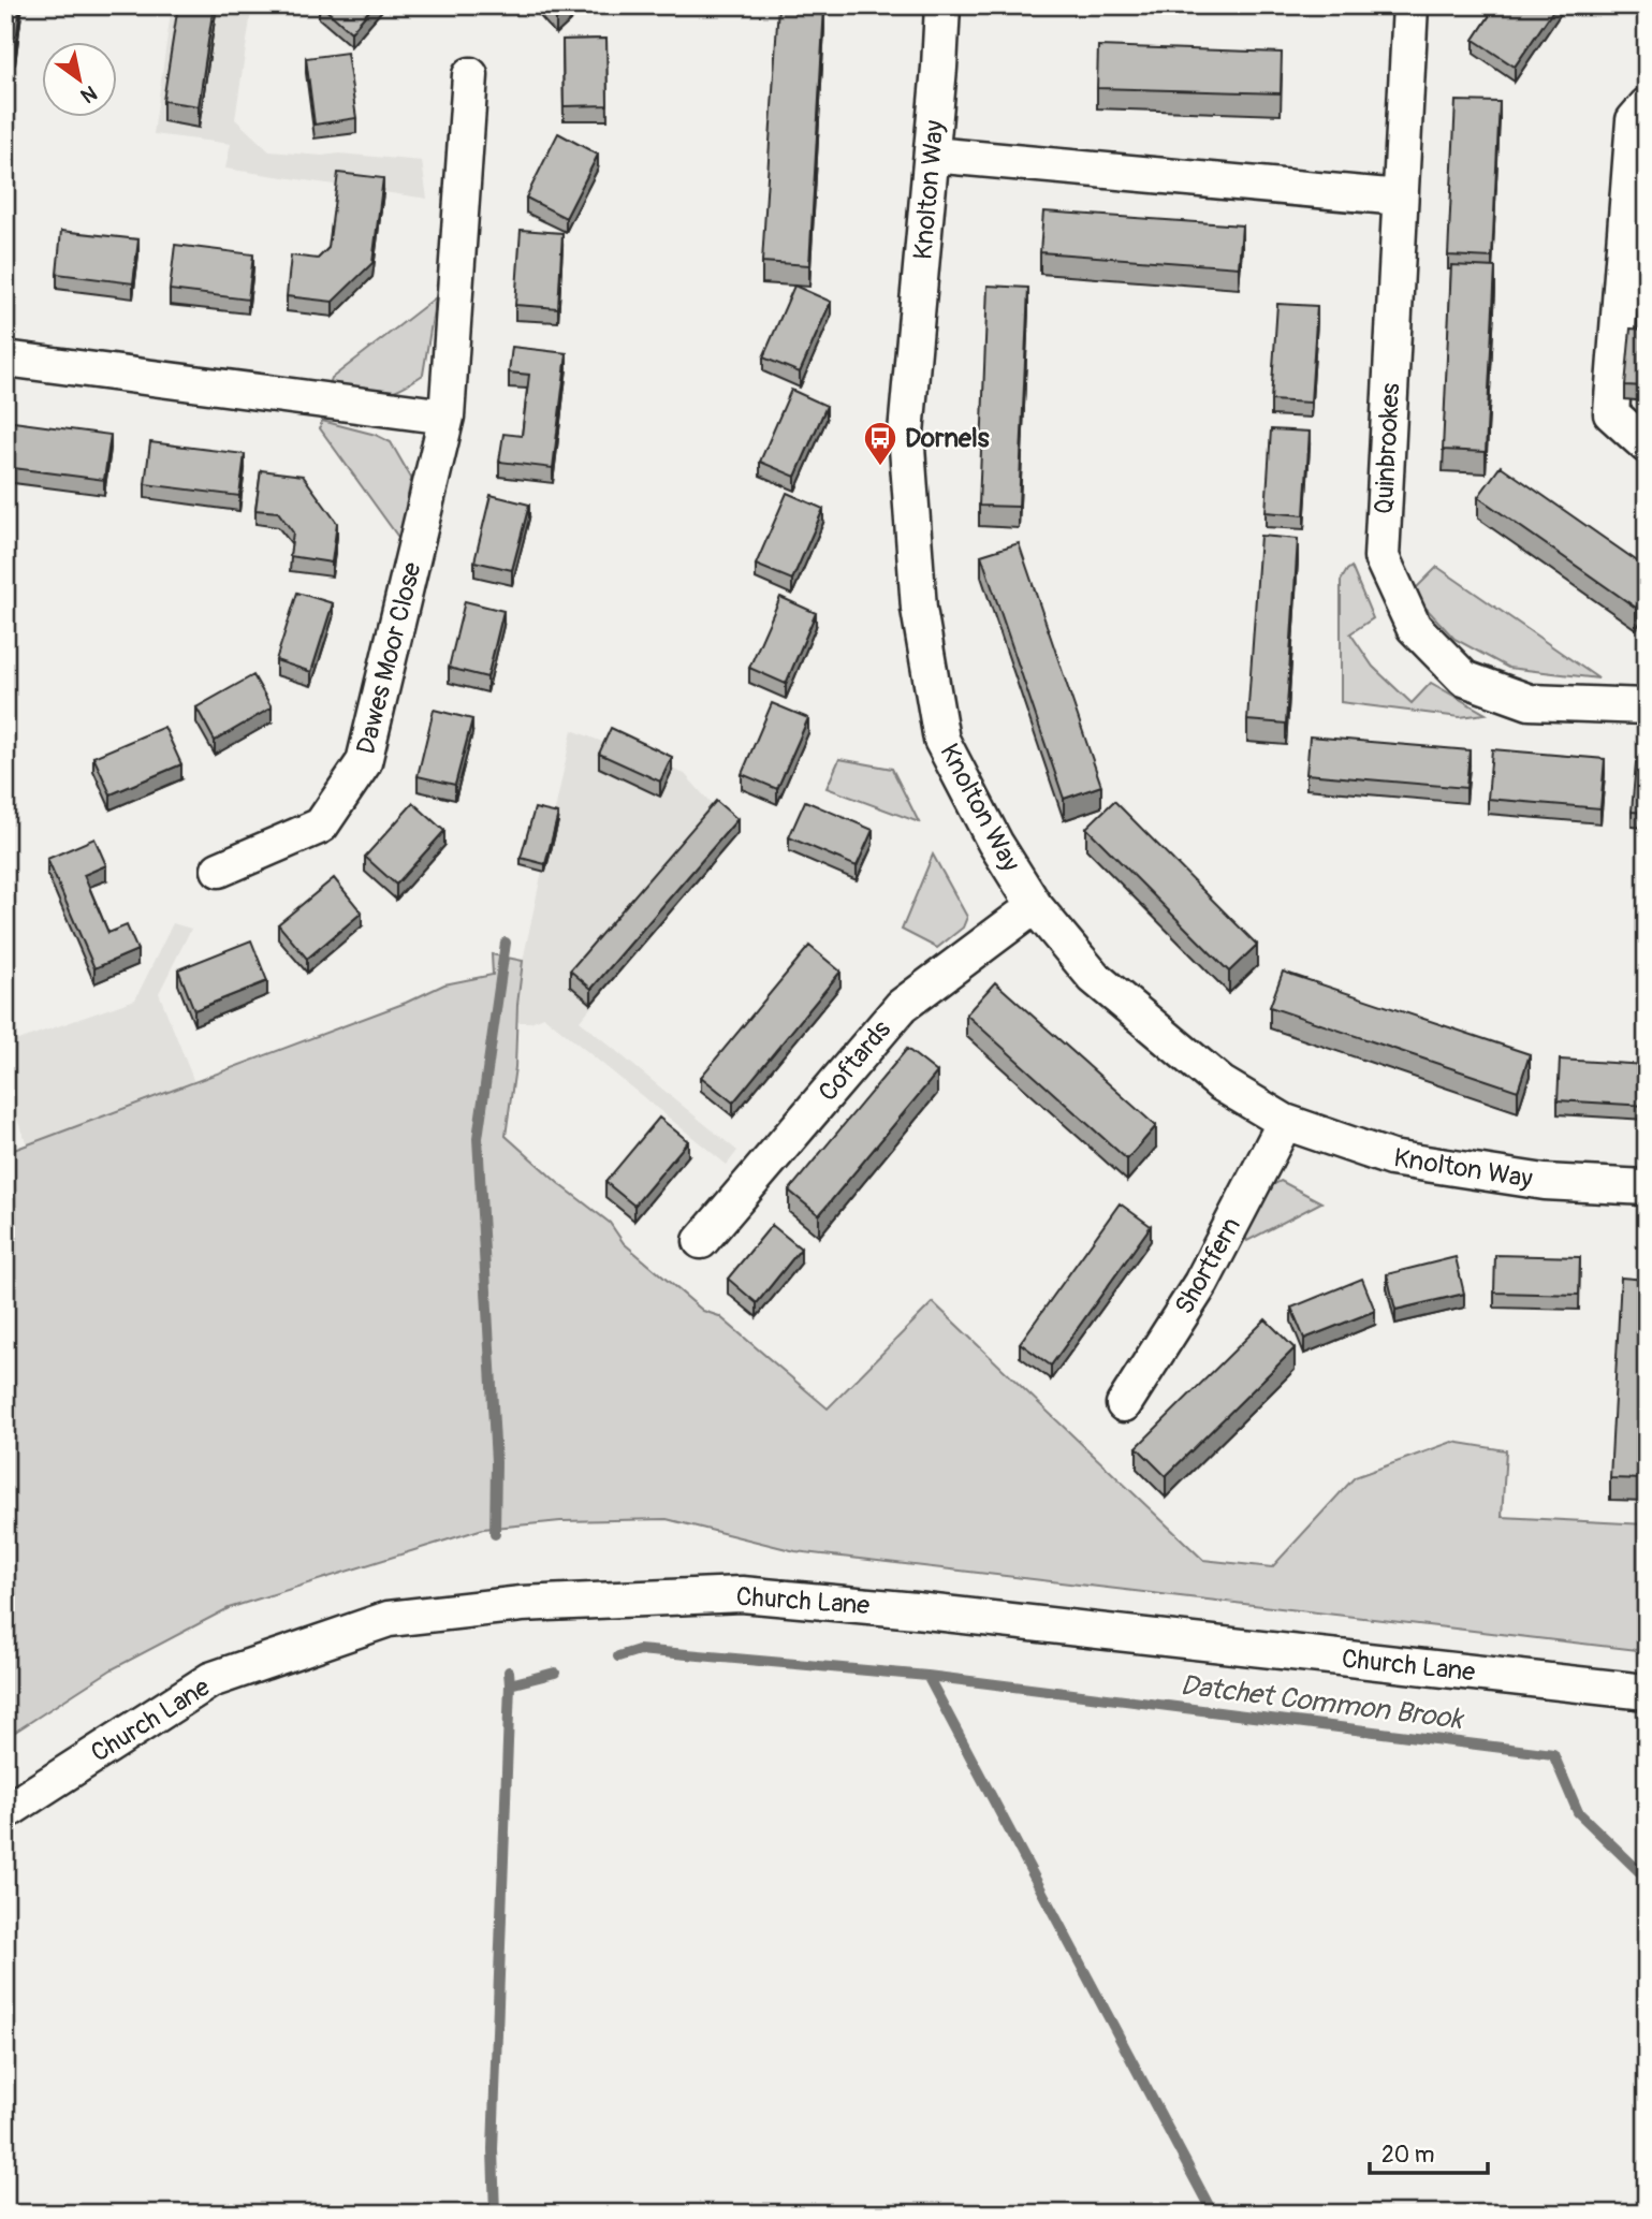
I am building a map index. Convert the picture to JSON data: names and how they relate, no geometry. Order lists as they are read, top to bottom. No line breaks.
{"streets":{"street":["Knolton Way","Quinbrookes","Dawes Moor Close","Coftards","Shortfern","Church Lane"]},"crossings":[["Knolton Way","Coftards"],["Knolton Way","Shortfern"]],"water":["Datchet Common Brook"],"places":{"bus stop":["Dornels"]},"scale_bar":"20 m","north":"bottom right"}
